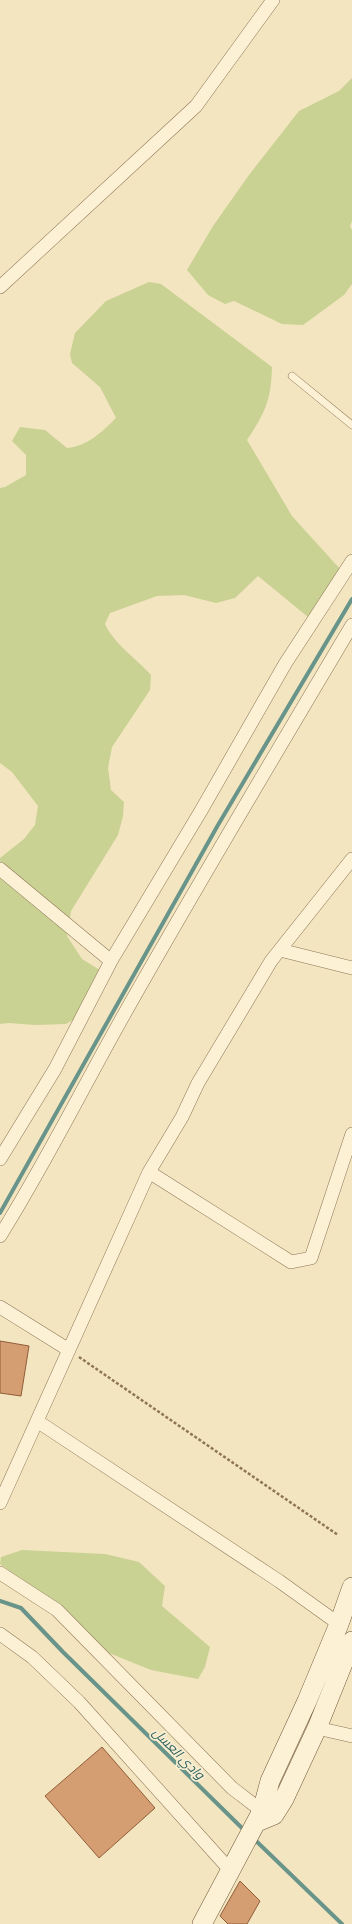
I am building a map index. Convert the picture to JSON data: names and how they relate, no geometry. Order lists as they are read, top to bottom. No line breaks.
{"water":["وادي العسل"]}
